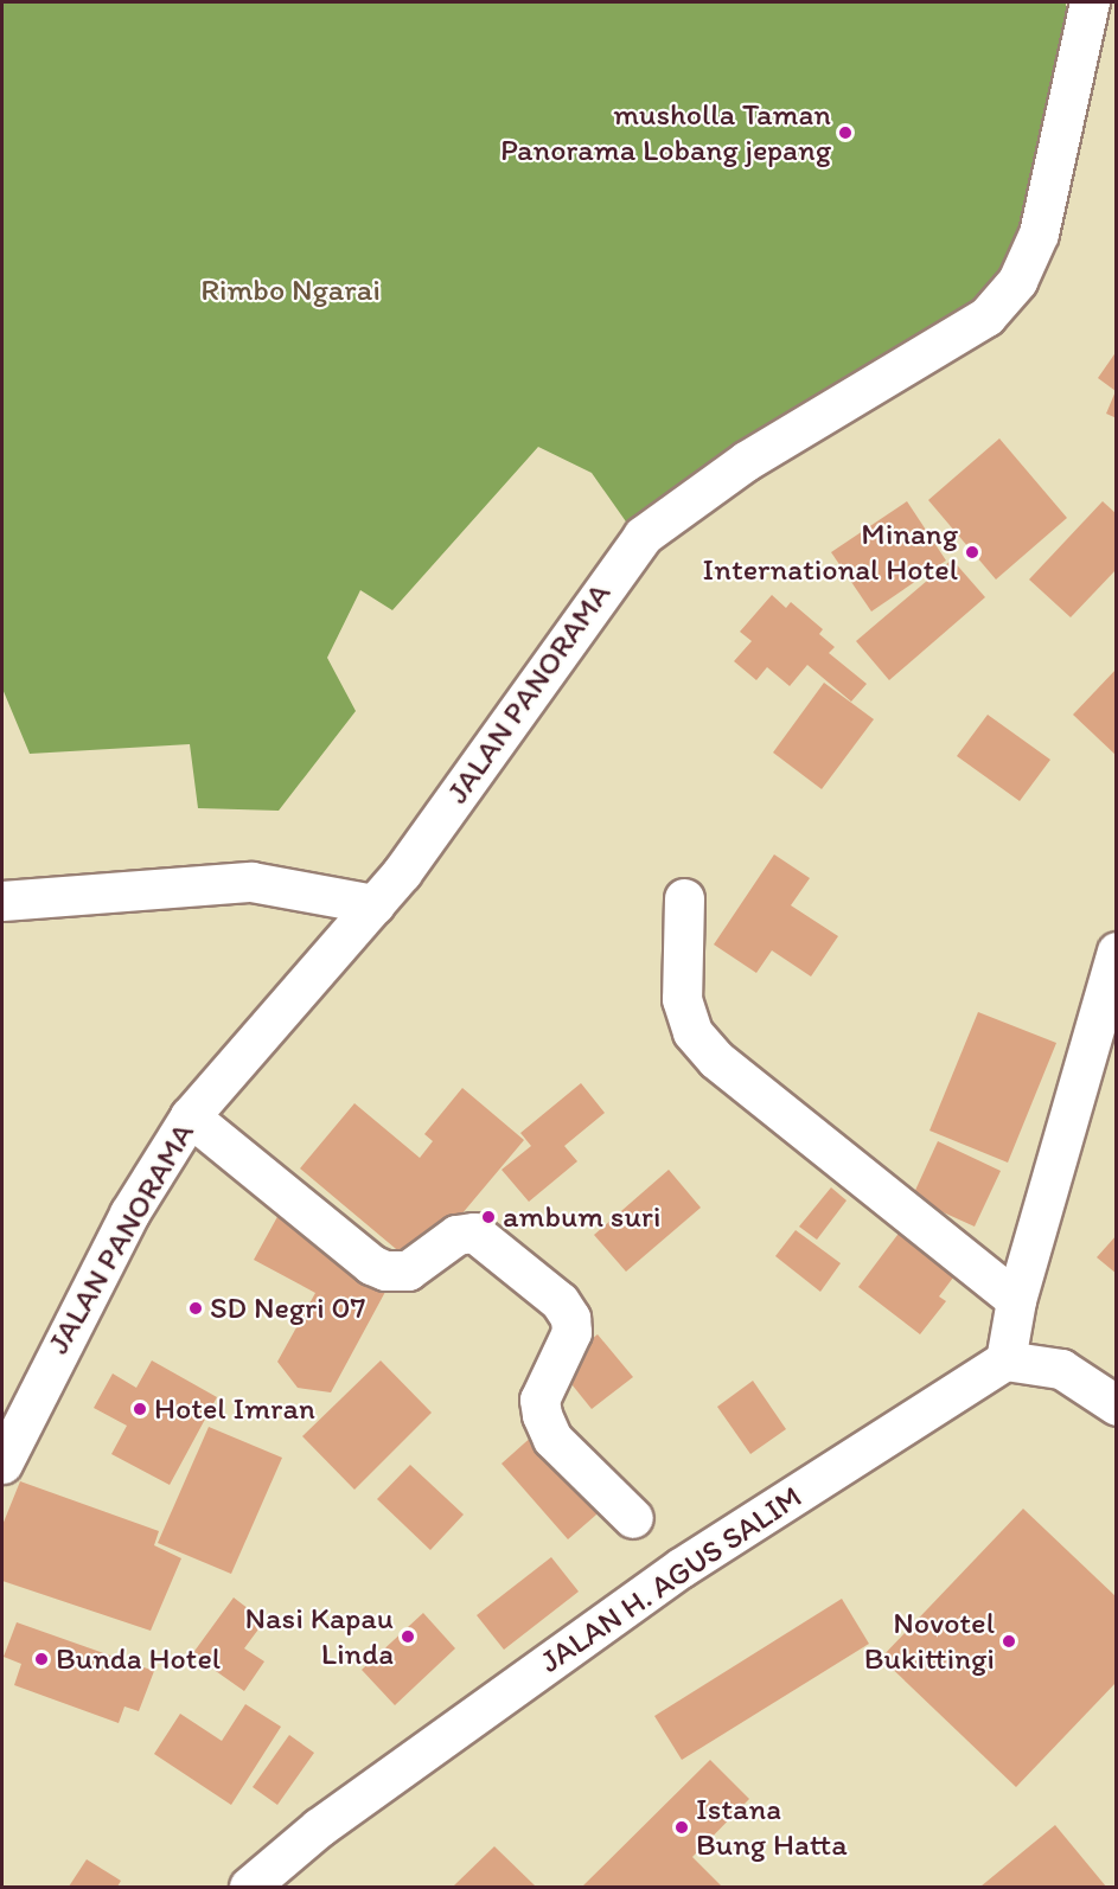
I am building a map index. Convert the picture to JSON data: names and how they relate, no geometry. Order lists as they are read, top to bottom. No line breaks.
{"streets":{"main road":["JALAN PANORAMA","JALAN H. AGUS SALIM"]},"parks":["Rimbo Ngarai"],"places":["musholla Taman Panorama Lobang jepang","Minang International Hotel","ambum suri","SD Negri 07","Hotel Imran","Nasi Kapau Linda","Novotel Bukittingi","Bunda Hotel","Istana Bung Hatta"]}
